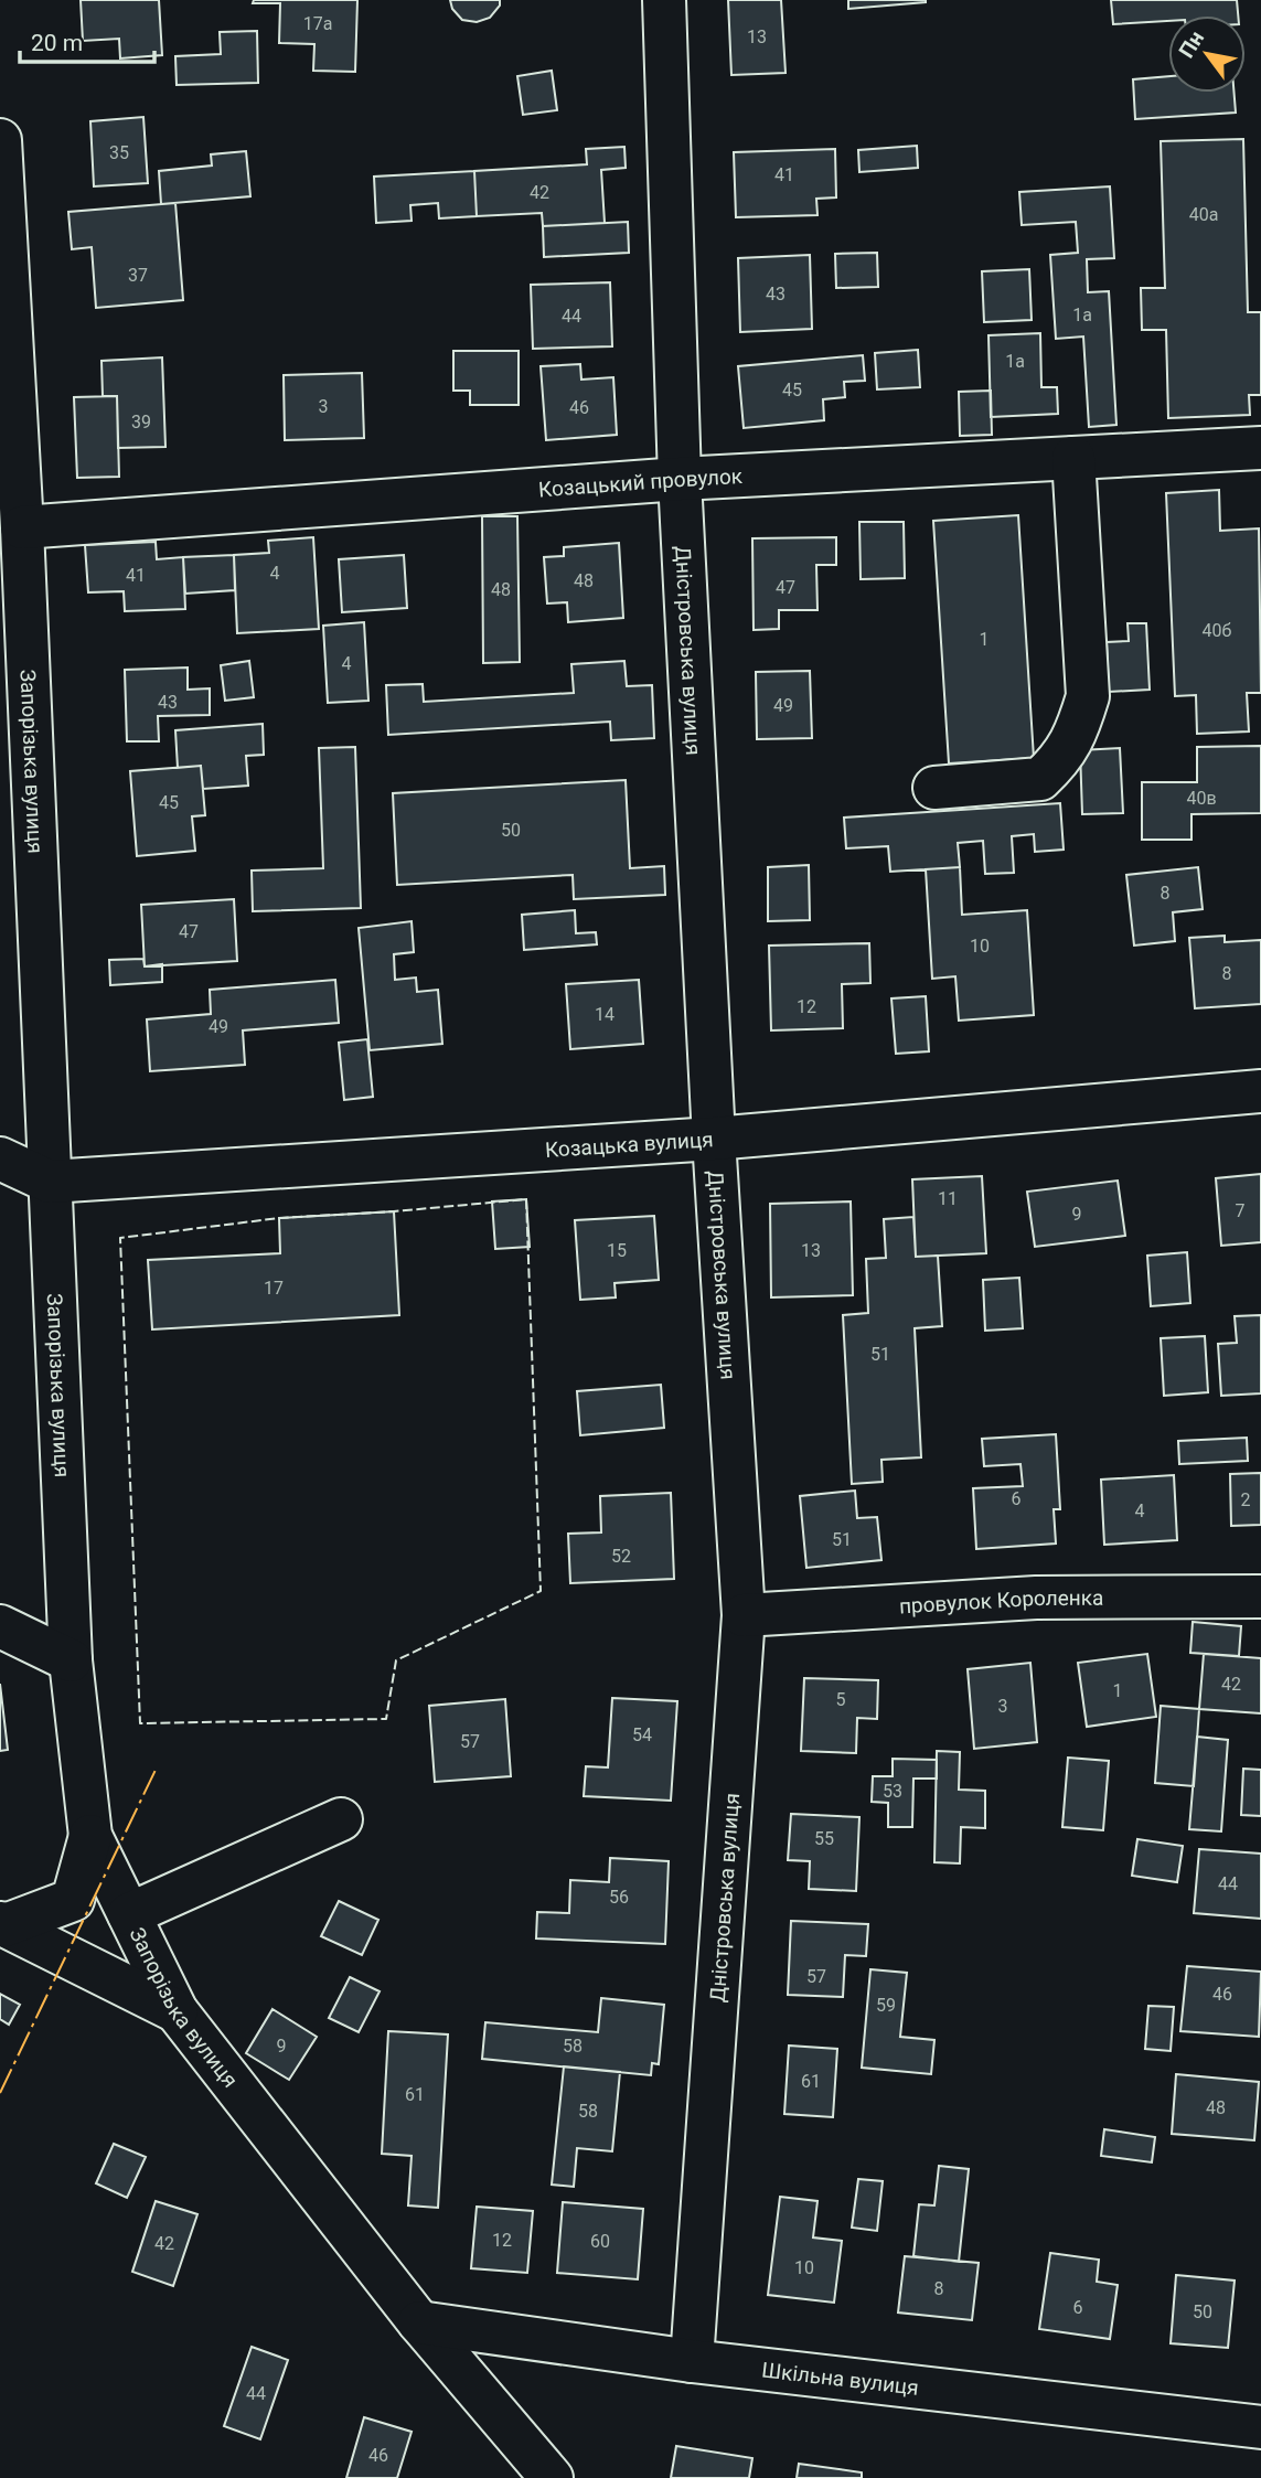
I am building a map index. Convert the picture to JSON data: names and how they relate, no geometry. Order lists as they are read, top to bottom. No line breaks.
{"streets":{"street":["Козацький провулок","Дністровська вулиця","Запорізька вулиця","Козацька вулиця","провулок Короленка","Шкільна вулиця"]},"crossings":[["Козацький провулок","Дністровська вулиця"],["Козацький провулок","Запорізька вулиця"],["Дністровська вулиця","Козацька вулиця"],["Дністровська вулиця","провулок Короленка"],["Дністровська вулиця","Шкільна вулиця"],["Запорізька вулиця","Козацька вулиця"],["Запорізька вулиця","Шкільна вулиця"]],"house_numbers":["17а","13","35","41","42","40а","37","43","1а","44","1а","45","3","46","39","4","41","48","47","48","40б","1","4","43","49","40в","45","50","8","47","10","8","12","14","49","11","7","9","15","13","17","51","6","2","4","51","52","42","1","5","3","54","57","53","55","44","56","57","46","59","9","58","61","61","48","58","12","60","42","10","8","6","50","44","46"],"scale_bar":"20 m","north":"top left"}
